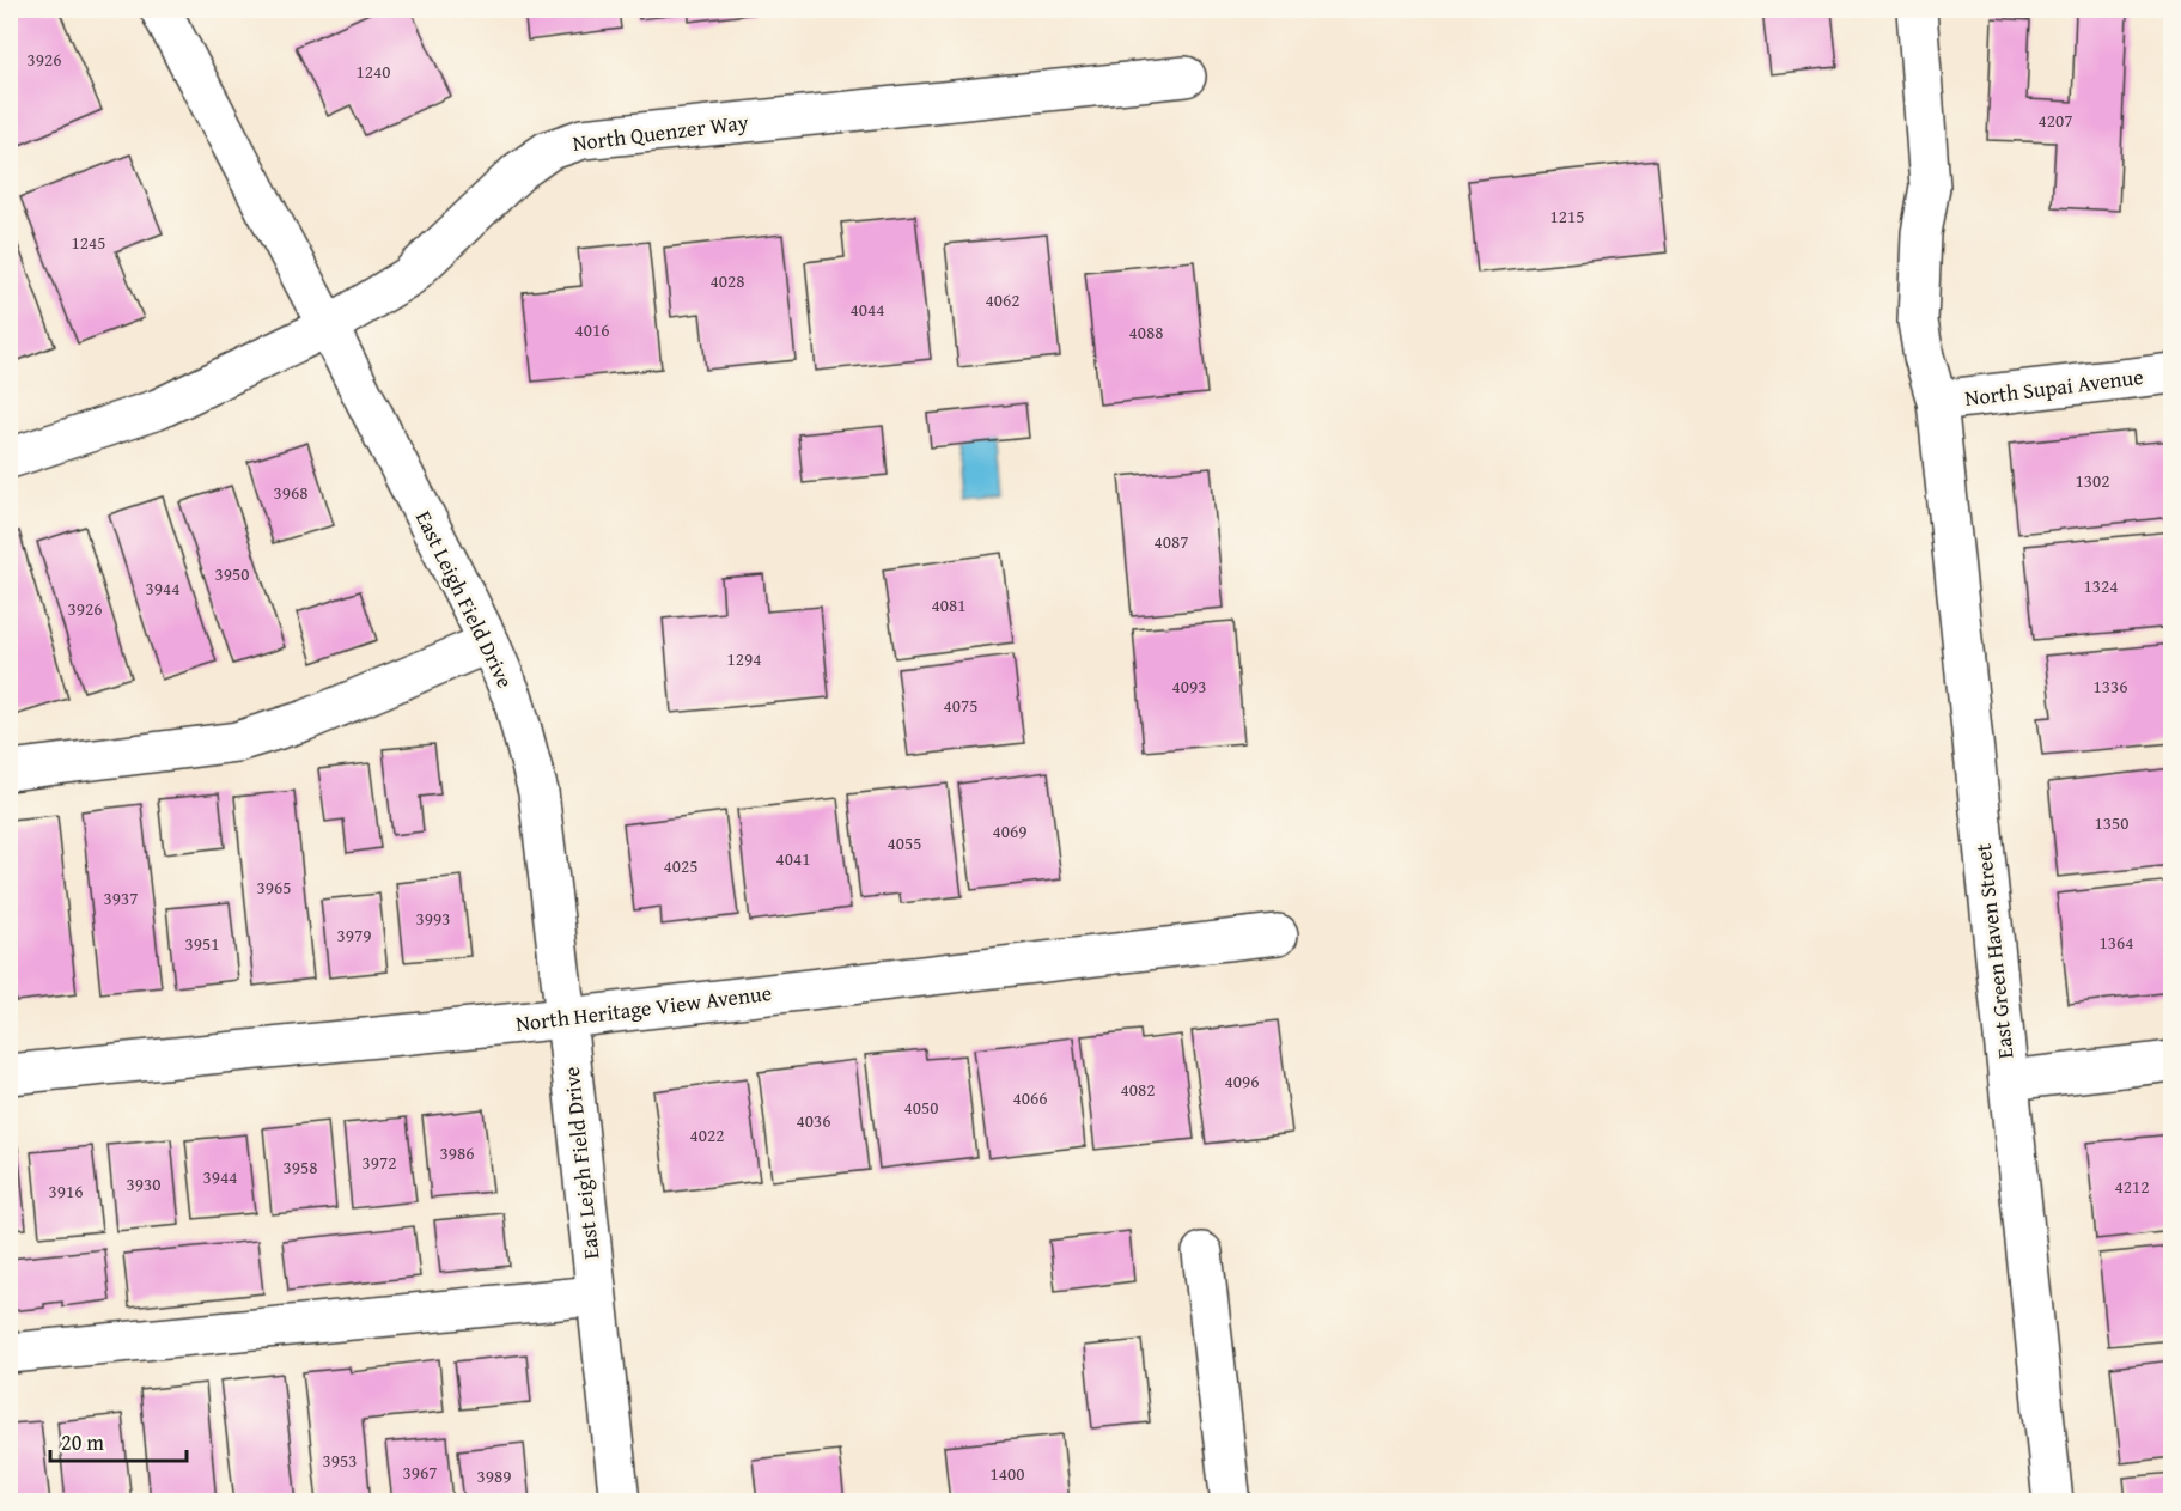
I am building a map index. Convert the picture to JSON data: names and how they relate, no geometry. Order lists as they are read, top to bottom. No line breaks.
{"streets":{"street":["North Quenzer Way","North Supai Avenue","East Leigh Field Drive","East Green Haven Street","North Heritage View Avenue"]},"crossings":[["North Quenzer Way","East Leigh Field Drive"],["North Supai Avenue","East Green Haven Street"],["East Leigh Field Drive","North Heritage View Avenue"]],"house_numbers":["3926","1240","4207","1215","1245","4028","4062","4044","4016","4088","1302","3968","4087","3950","1324","3944","4081","3926","1294","4093","1336","4075","1350","4069","4055","4041","4025","3965","3937","3993","3979","1364","3951","4096","4082","4066","4050","4036","4022","3986","3972","3958","3944","3930","4212","3916","3953","3967","1400","3989"],"scale_bar":"20 m"}
